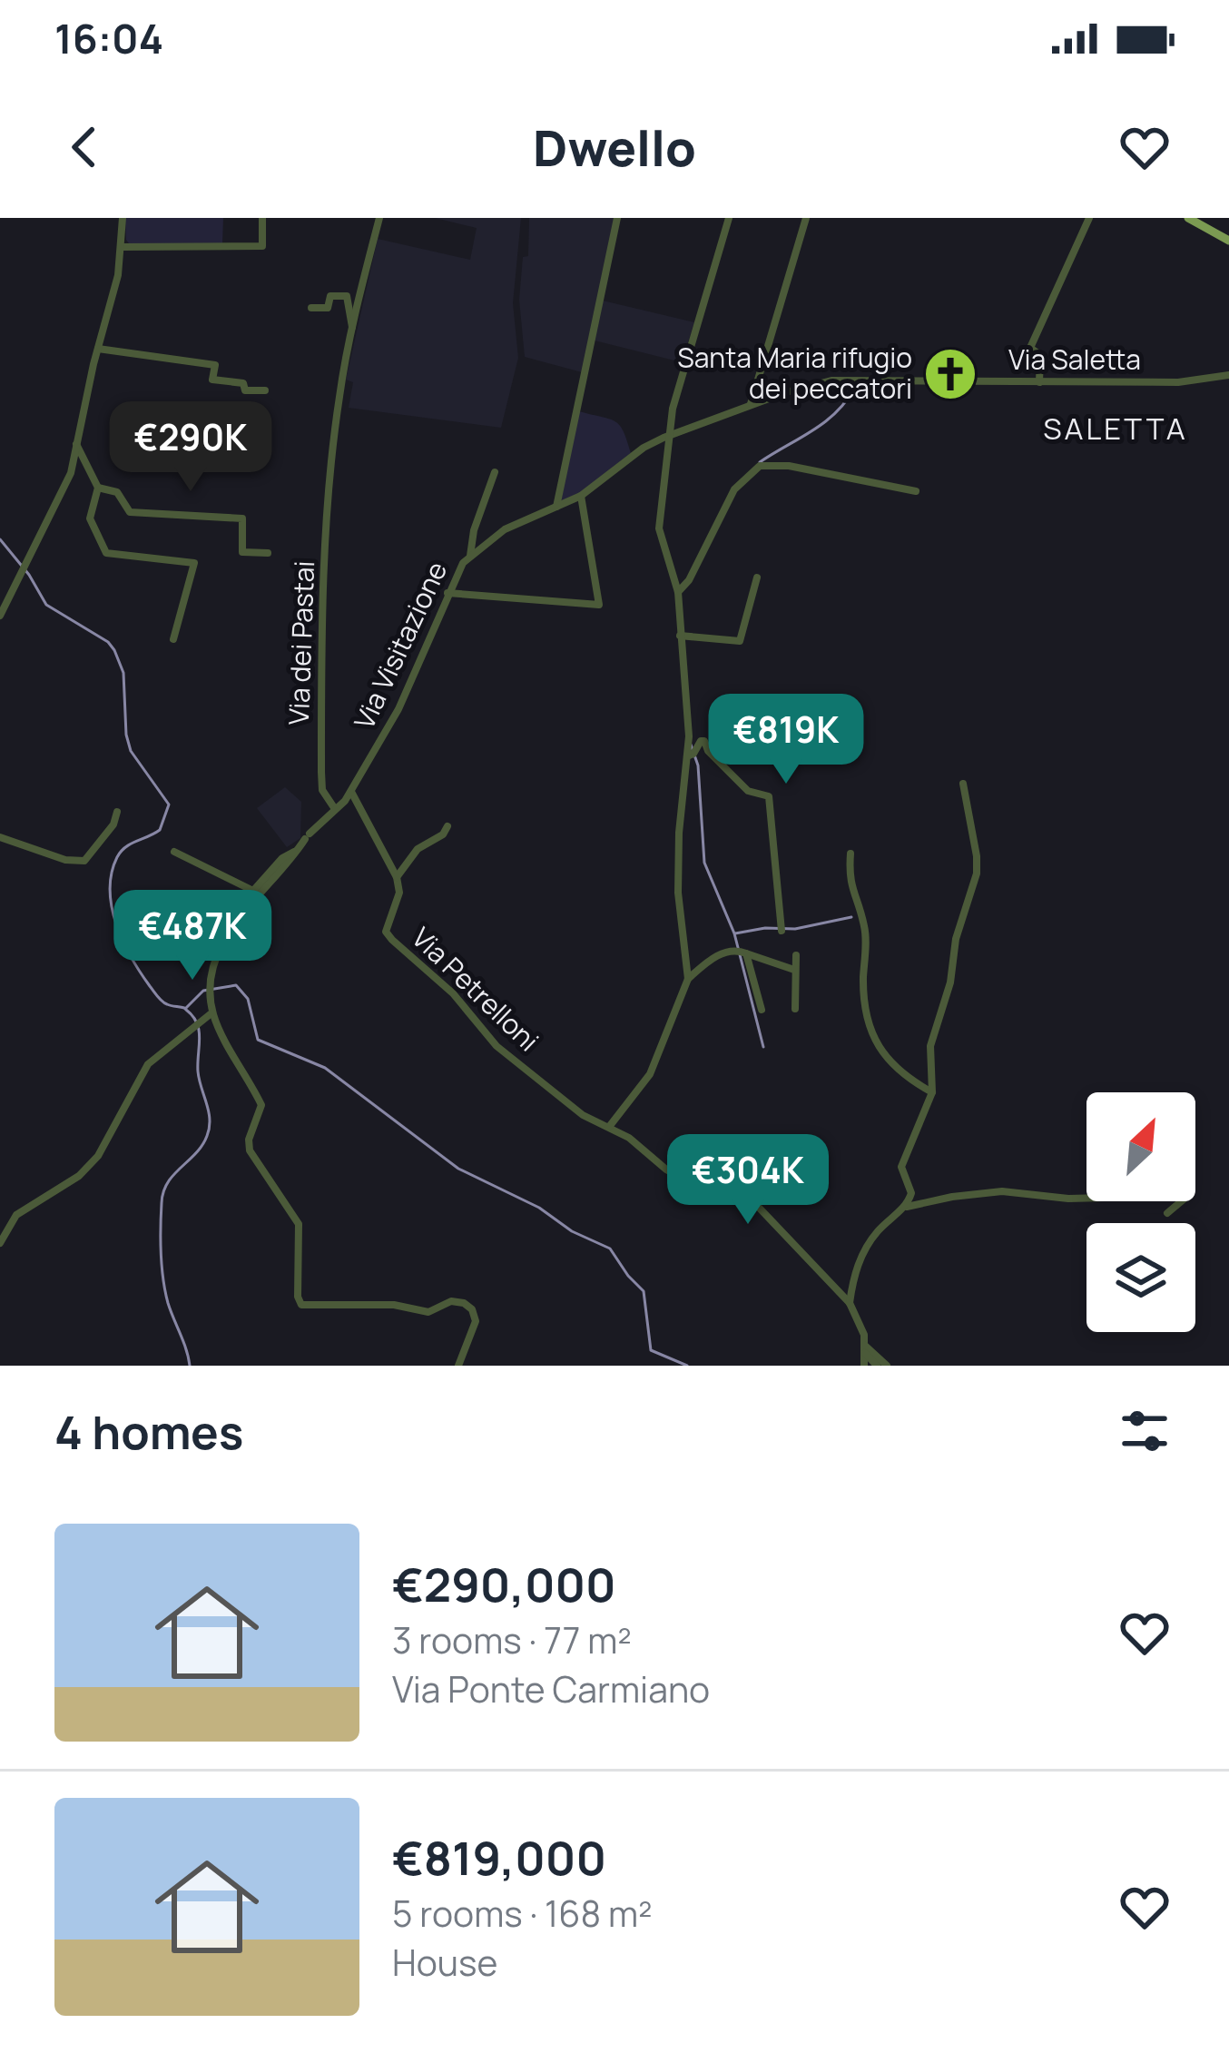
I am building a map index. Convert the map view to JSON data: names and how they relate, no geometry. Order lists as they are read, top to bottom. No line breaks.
{"streets":{"street":["Via Saletta","Via dei Pastai","Via Visitazione","Via Petrelloni"]},"crossings":[["Via Saletta","Via Visitazione"],["Via dei Pastai","Via Visitazione"]],"districts":["SALETTA"],"places":{"church":["Santa Maria rifugio dei peccatori"]},"north":"top right","page":{"status":"16:04","header":"Dwello","price":["€290K","€819K","€487K","€304K"],"heading":"4 homes","list":[{"name":"€290,000","note":"3 rooms · 77 m² · Via Ponte Carmiano"},{"name":"€819,000","note":"5 rooms · 168 m² · House"}]}}
